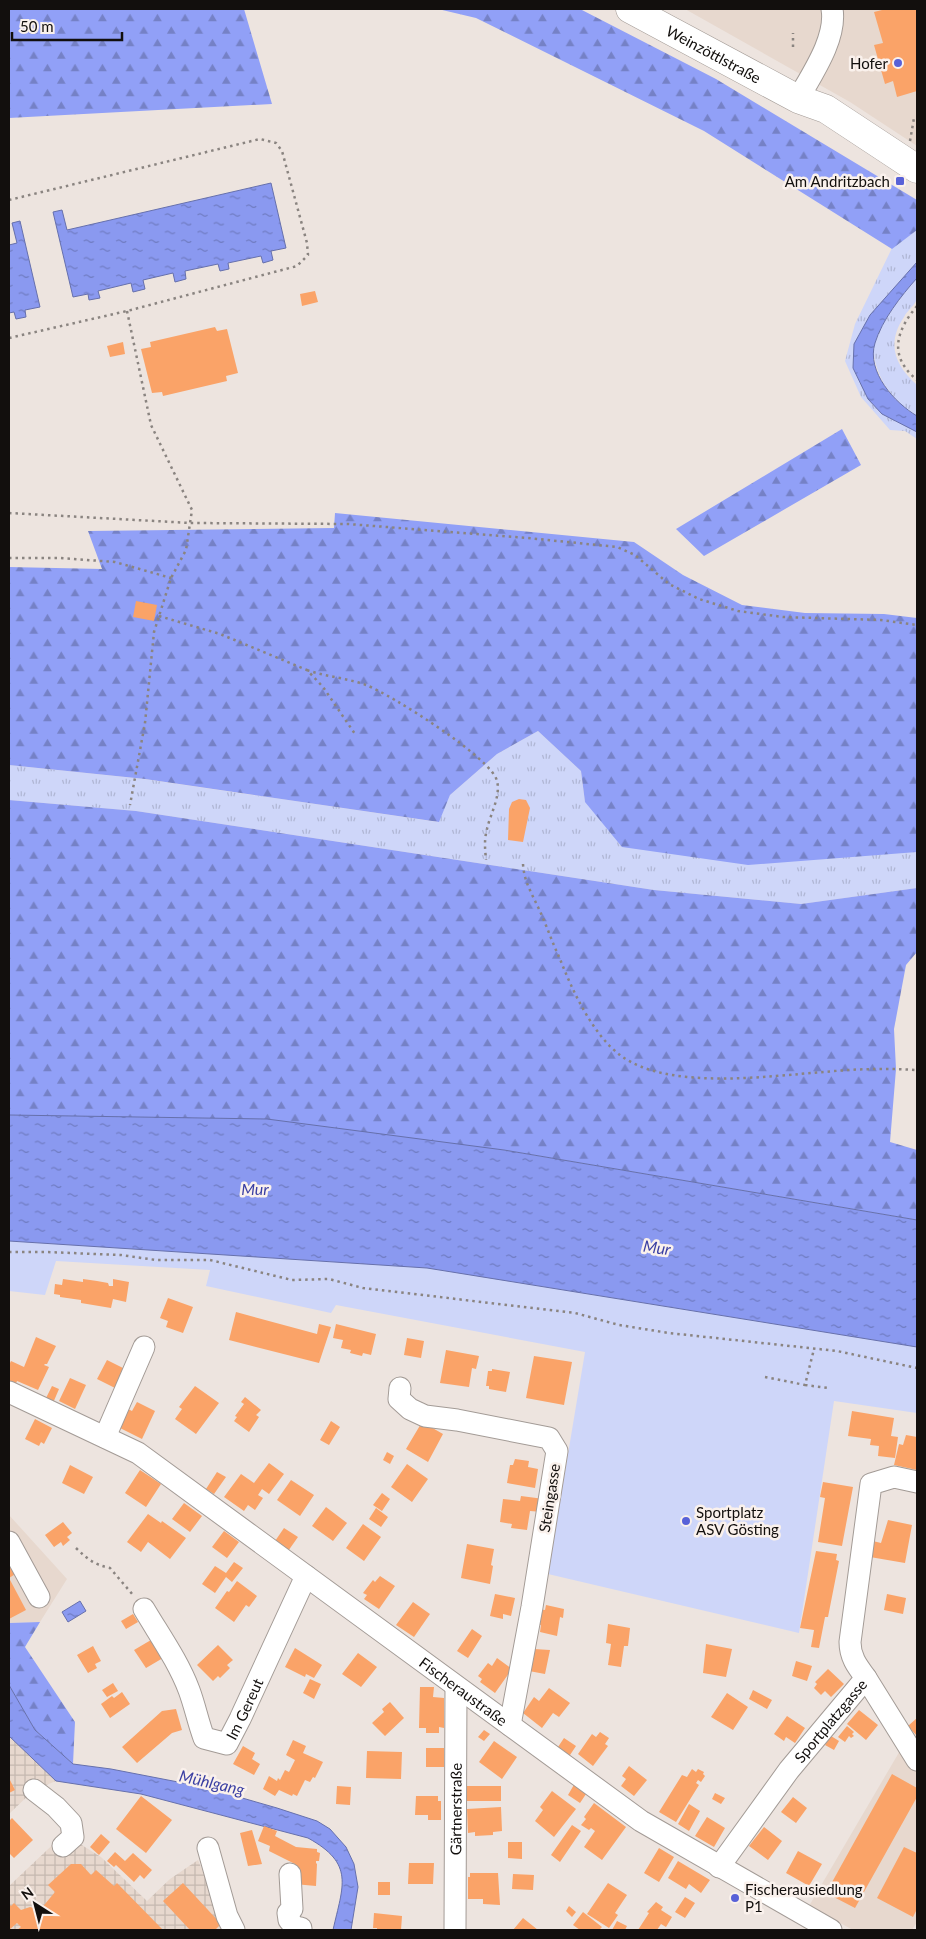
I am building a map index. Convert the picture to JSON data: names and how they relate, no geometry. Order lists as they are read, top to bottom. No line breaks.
{"streets":{"main road":["Weinzöttlstraße"],"street":["Steingasse","Fischeraustraße","Im Gereut","Sportplatzgasse","Gärtnerstraße"]},"crossings":[["Steingasse","Fischeraustraße"],["Fischeraustraße","Im Gereut"],["Fischeraustraße","Sportplatzgasse"],["Fischeraustraße","Gärtnerstraße"]],"water":["Mur","Mühlgang"],"places":{"other":["Hofer","Sportplatz ASV Gösting","Fischerausiedlung P1"],"transit":["Am Andritzbach"]},"scale_bar":"50 m","north":"top left"}
